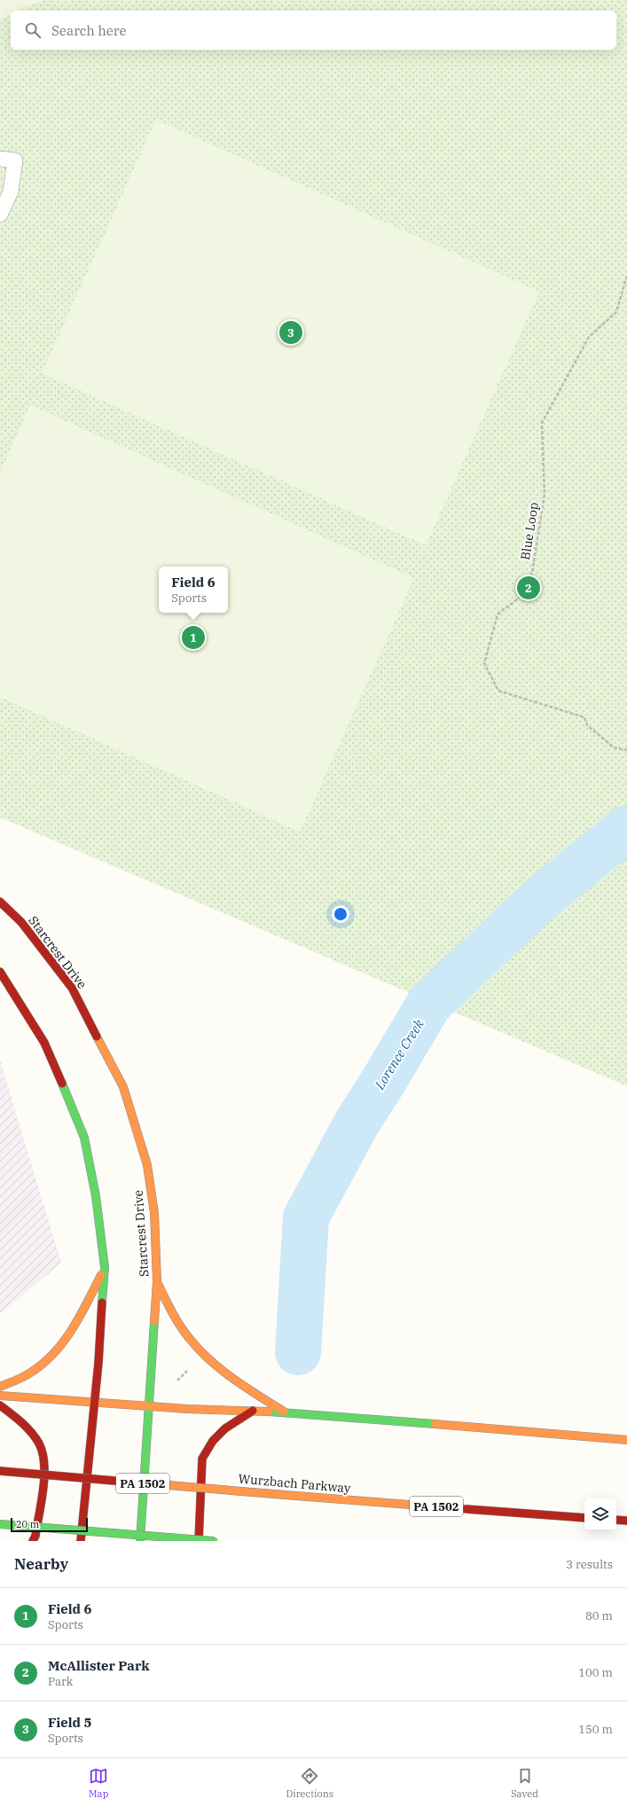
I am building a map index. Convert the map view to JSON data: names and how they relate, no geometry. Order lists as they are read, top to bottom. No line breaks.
{"streets":{"main road":["Starcrest Drive","PA 1502","Wurzbach Parkway"],"path":["Blue Loop"]},"water":["Lorence Creek"],"scale_bar":"20 m","page":{"search":"Search here","pins":["3","2","1"],"popup":["Field 6","Sports"],"scale":"20 m","heading":["Nearby","3 results"],"list":[{"mark":"1","name":"Field 6","note":"Sports","value":"80 m"},{"mark":"2","name":"McAllister Park","note":"Park","value":"100 m"},{"mark":"3","name":"Field 5","note":"Sports","value":"150 m"}],"nav":["Map","Directions","Saved"]}}
